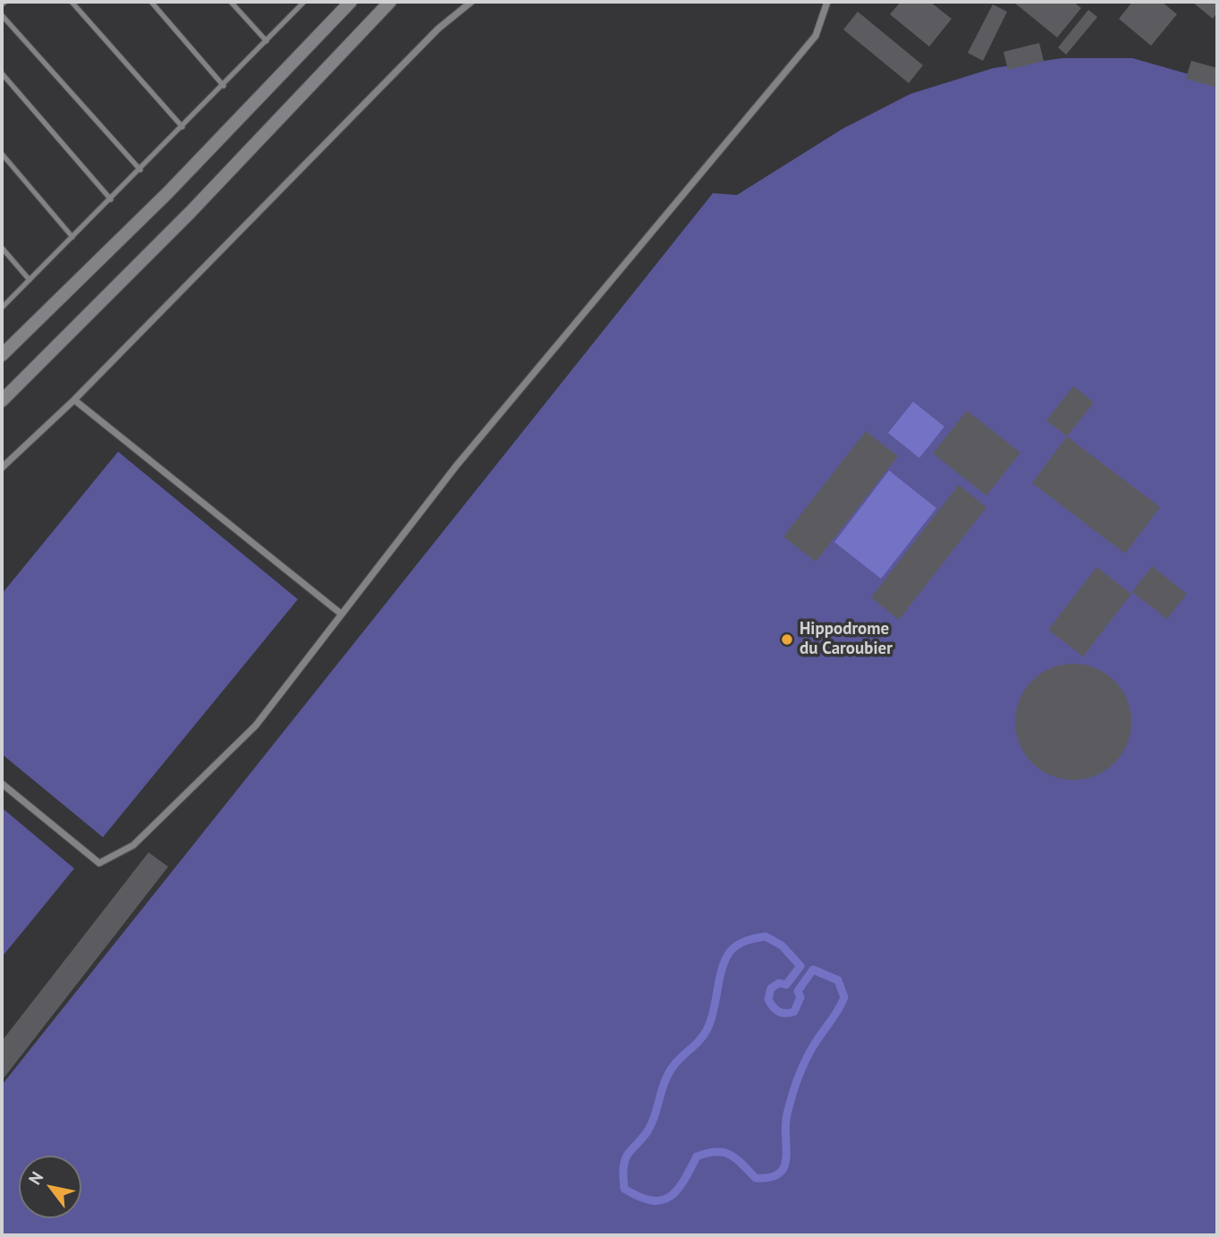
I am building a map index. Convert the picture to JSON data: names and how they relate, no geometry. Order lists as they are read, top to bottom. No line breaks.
{"places":["Hippodrome du Caroubier"],"north":"top left"}
